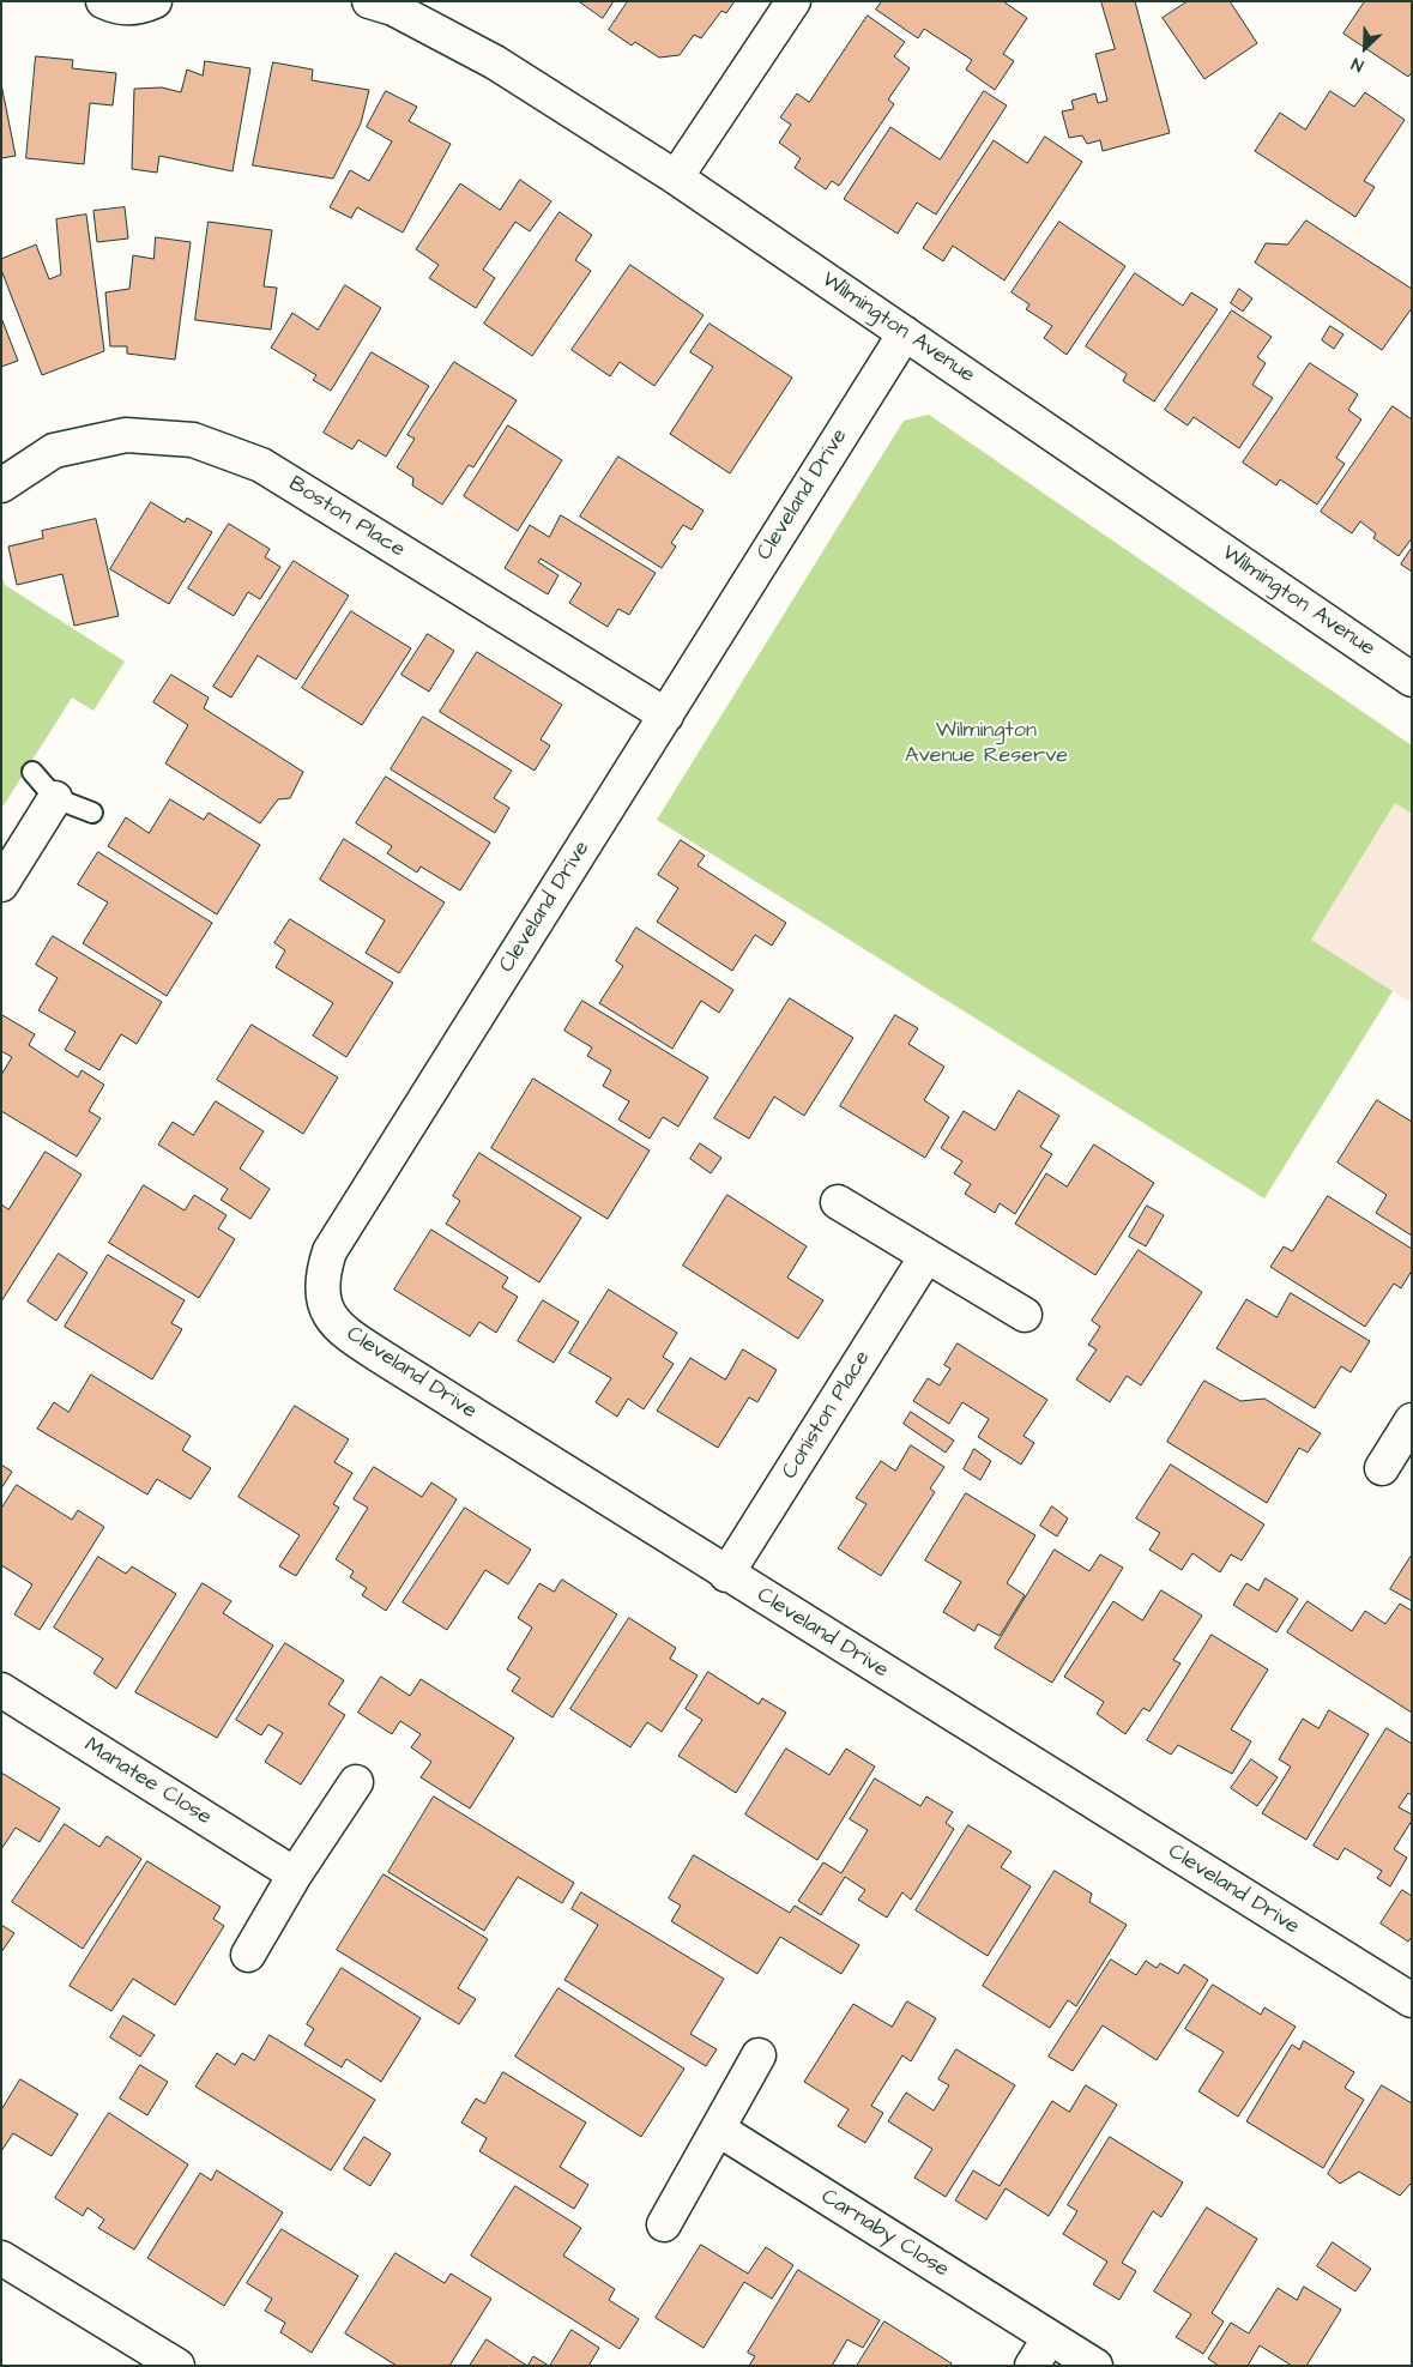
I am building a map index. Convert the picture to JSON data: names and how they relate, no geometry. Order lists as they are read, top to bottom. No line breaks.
{"streets":{"street":["Wilmington Avenue","Cleveland Drive","Boston Place","Coniston Place","Manatee Close","Carnaby Close"]},"crossings":[["Wilmington Avenue","Cleveland Drive"],["Cleveland Drive","Boston Place"],["Cleveland Drive","Coniston Place"]],"parks":["Wilmington Avenue Reserve"],"north":"bottom left"}
